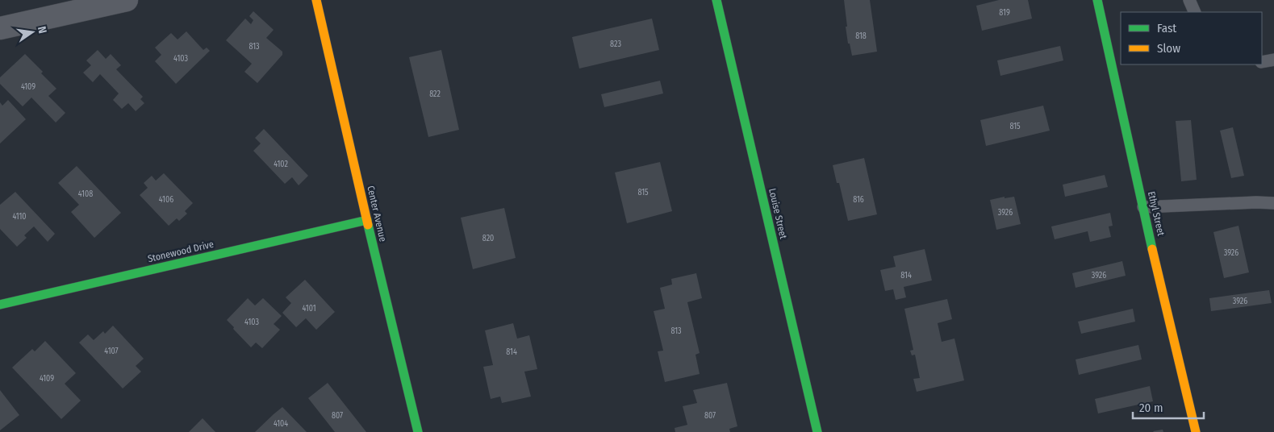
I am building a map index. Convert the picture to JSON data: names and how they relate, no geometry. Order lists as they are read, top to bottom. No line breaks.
{"streets":{"street":["Center Avenue","Louise Street","Ethyl Street","Stonewood Drive"]},"crossings":[["Center Avenue","Stonewood Drive"]],"house_numbers":["819","818","823","813","4103","4109","822","815","4102","815","4108","4106","816","3926","4110","820","3926","814","3926","3926","4101","4103","813","4107","814","4109","807","807","4104"],"legend":["Fast","Slow"],"scale_bar":"20 m","north":"right"}
